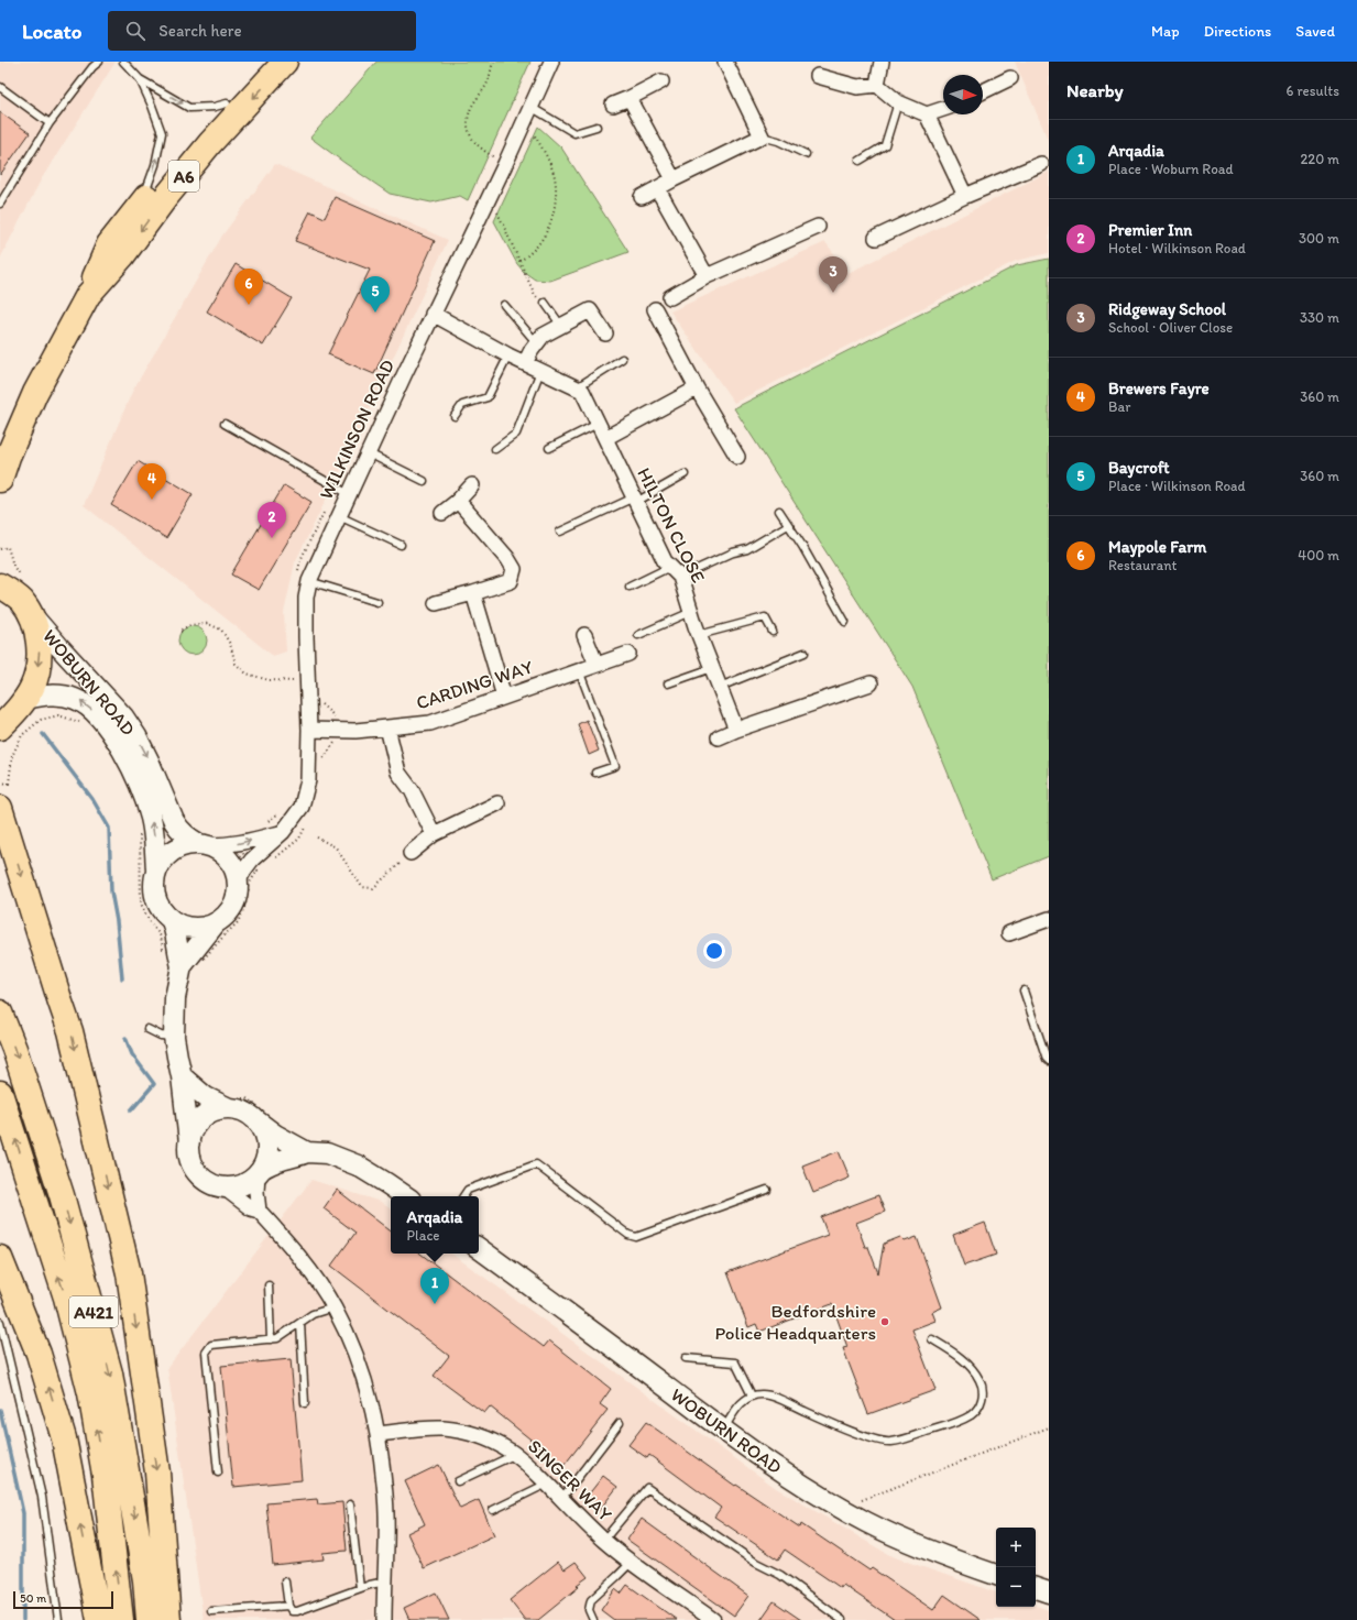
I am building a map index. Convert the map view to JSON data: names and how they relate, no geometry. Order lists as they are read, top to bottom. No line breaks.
{"streets":{"highway":["A6","A421"],"main road":["WOBURN ROAD"],"street":["WILKINSON ROAD","HILTON CLOSE","CARDING WAY","SINGER WAY"]},"crossings":[["WILKINSON ROAD","HILTON CLOSE"],["WILKINSON ROAD","WOBURN ROAD"],["WILKINSON ROAD","CARDING WAY"]],"places":["Bedfordshire Police Headquarters"],"scale_bar":"50 m","north":"right","page":{"header":"Locato","search":"Search here","nav":["Map","Directions","Saved"],"heading":["Nearby","6 results"],"list":[{"mark":"1","name":"Arqadia","note":"Place · Woburn Road","value":"220 m"},{"mark":"2","name":"Premier Inn","note":"Hotel · Wilkinson Road","value":"300 m"},{"mark":"3","name":"Ridgeway School","note":"School · Oliver Close","value":"330 m"},{"mark":"4","name":"Brewers Fayre","note":"Bar","value":"360 m"},{"mark":"5","name":"Baycroft","note":"Place · Wilkinson Road","value":"360 m"},{"mark":"6","name":"Maypole Farm","note":"Restaurant","value":"400 m"}],"pins":["3","6","5","4","2","1"],"popup":["Arqadia","Place"],"map_buttons":["+","−"],"scale":"50 m"}}
